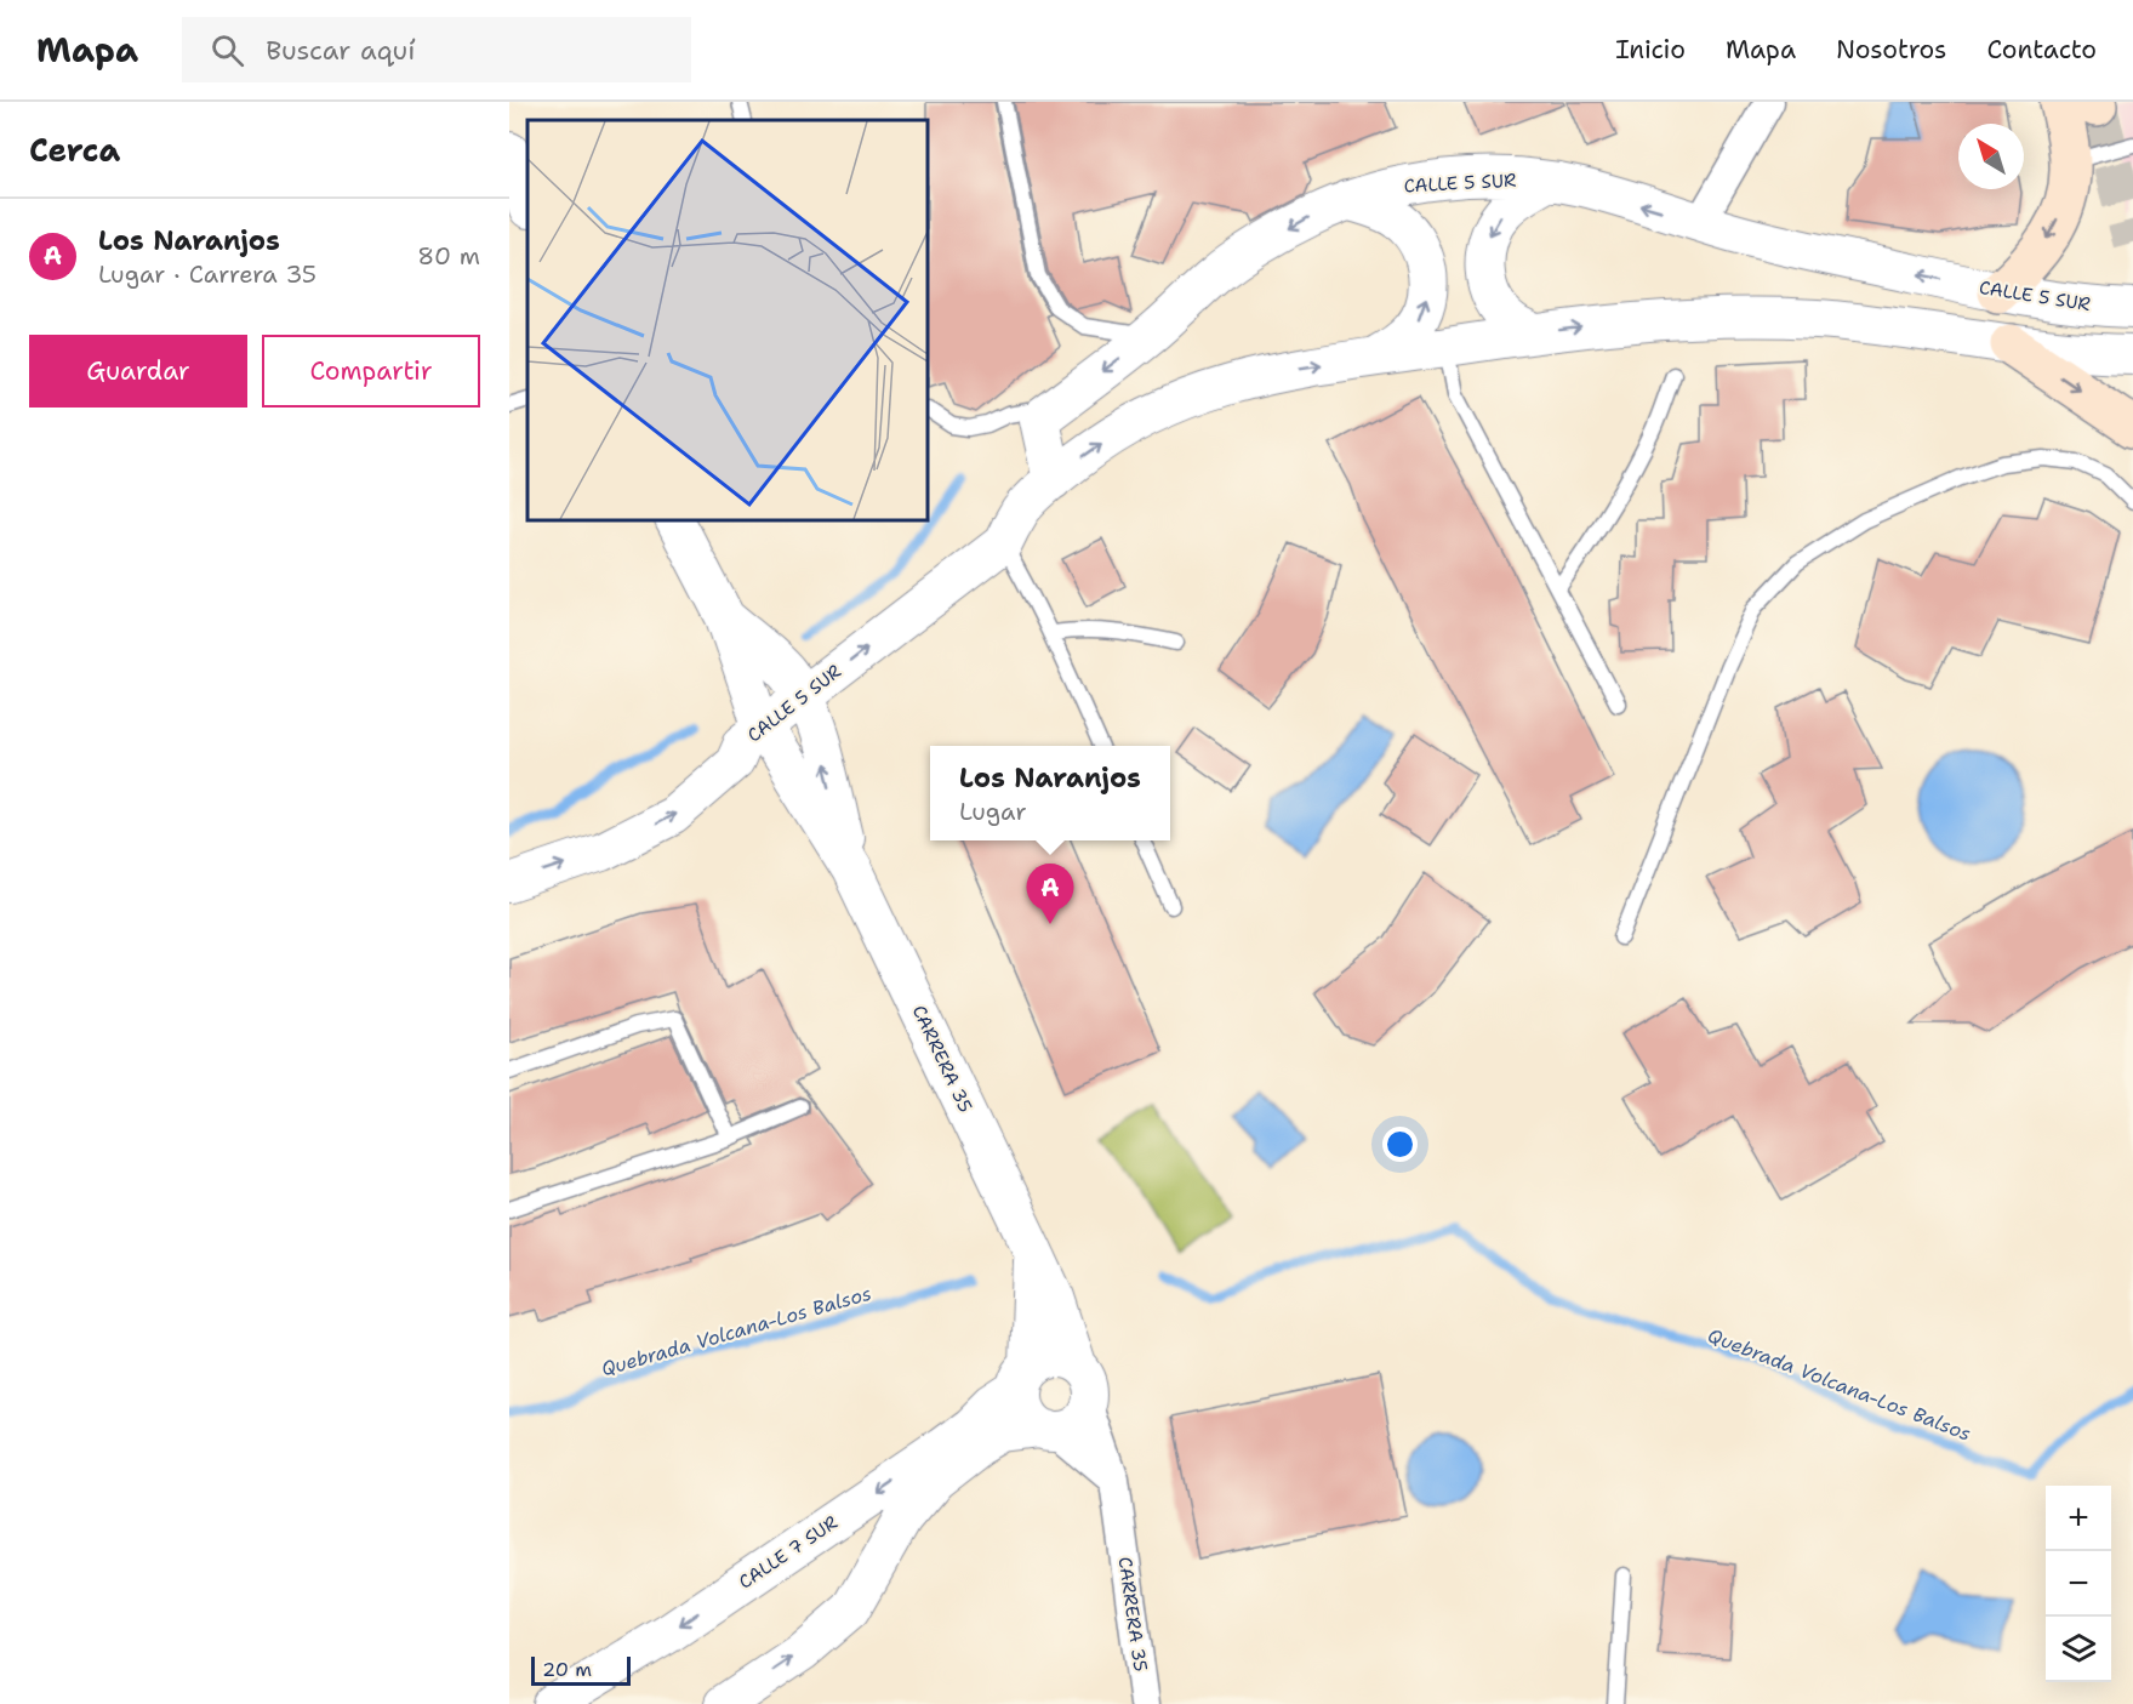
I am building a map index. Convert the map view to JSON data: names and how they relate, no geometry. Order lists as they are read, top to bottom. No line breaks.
{"streets":{"street":["CALLE 5 SUR","CARRERA 35","CALLE 7 SUR"]},"crossings":[["CALLE 5 SUR","CARRERA 35"],["CARRERA 35","CALLE 7 SUR"]],"water":["Quebrada Volcana-Los Balsos"],"scale_bar":"20 m","north":"top left","page":{"header":"Mapa","search":"Buscar aquí","nav":["Inicio","Mapa","Nosotros","Contacto"],"heading":"Cerca","list":[{"mark":"A","name":"Los Naranjos","note":"Lugar · Carrera 35","value":"80 m"}],"buttons":["Guardar","Compartir"],"popup":["Los Naranjos","Lugar"],"pins":"A","map_buttons":["+","−"],"scale":"20 m"}}
